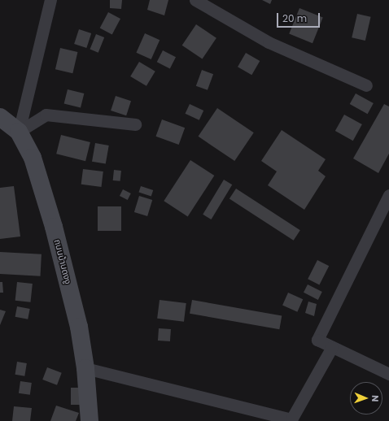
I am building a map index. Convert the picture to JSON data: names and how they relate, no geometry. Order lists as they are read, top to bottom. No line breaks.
{"streets":{"street":["ถนนบ้านดงงู"]},"scale_bar":"20 m","north":"right"}
